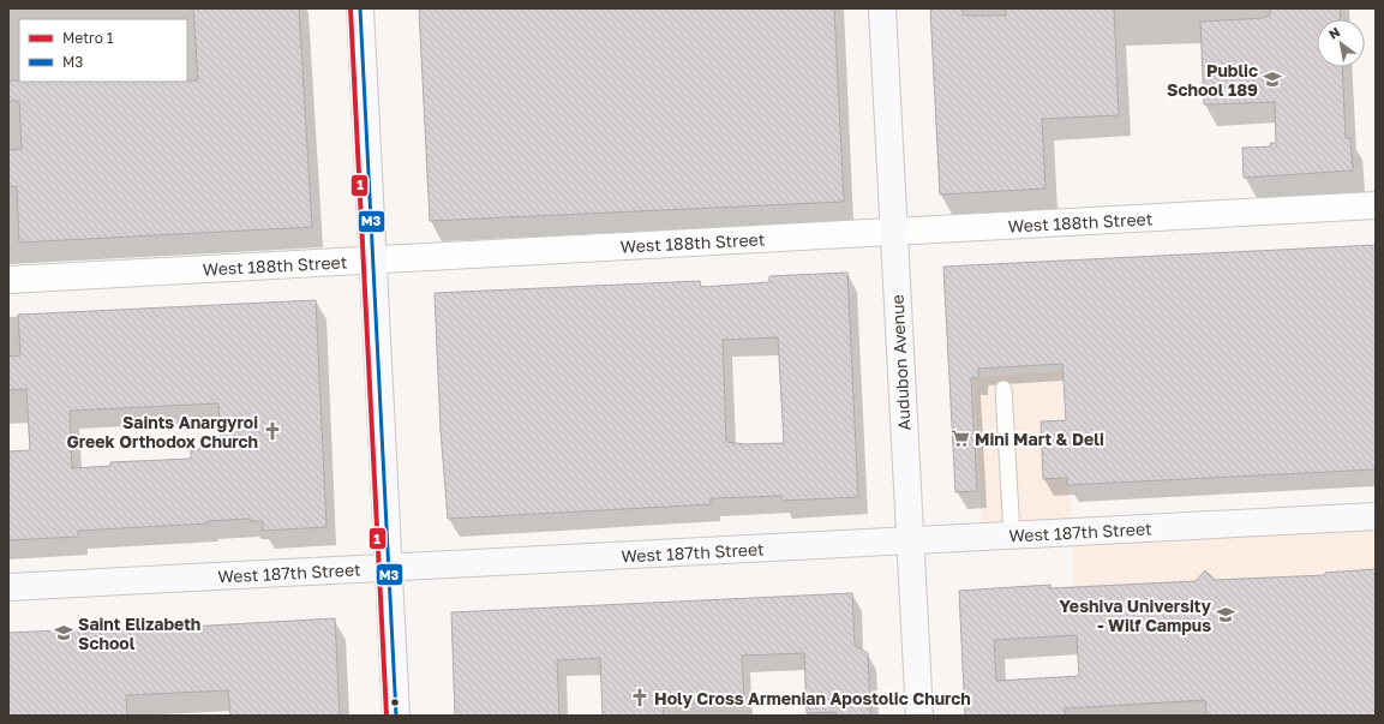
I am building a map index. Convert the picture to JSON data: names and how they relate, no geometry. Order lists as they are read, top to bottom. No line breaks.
{"streets":{"street":["West 188th Street","Audubon Avenue","West 187th Street"]},"crossings":[["West 188th Street","Audubon Avenue"],["Audubon Avenue","West 187th Street"]],"places":{"school or university":["Public School 189","Yeshiva University - Wilf Campus","Saint Elizabeth School"],"church":["Saints Anargyroi Greek Orthodox Church","Holy Cross Armenian Apostolic Church"],"supermarket":["Mini Mart & Deli"]},"lines":["metro line 1","transit line M3"],"legend":["Metro 1","M3"],"north":"top left"}
